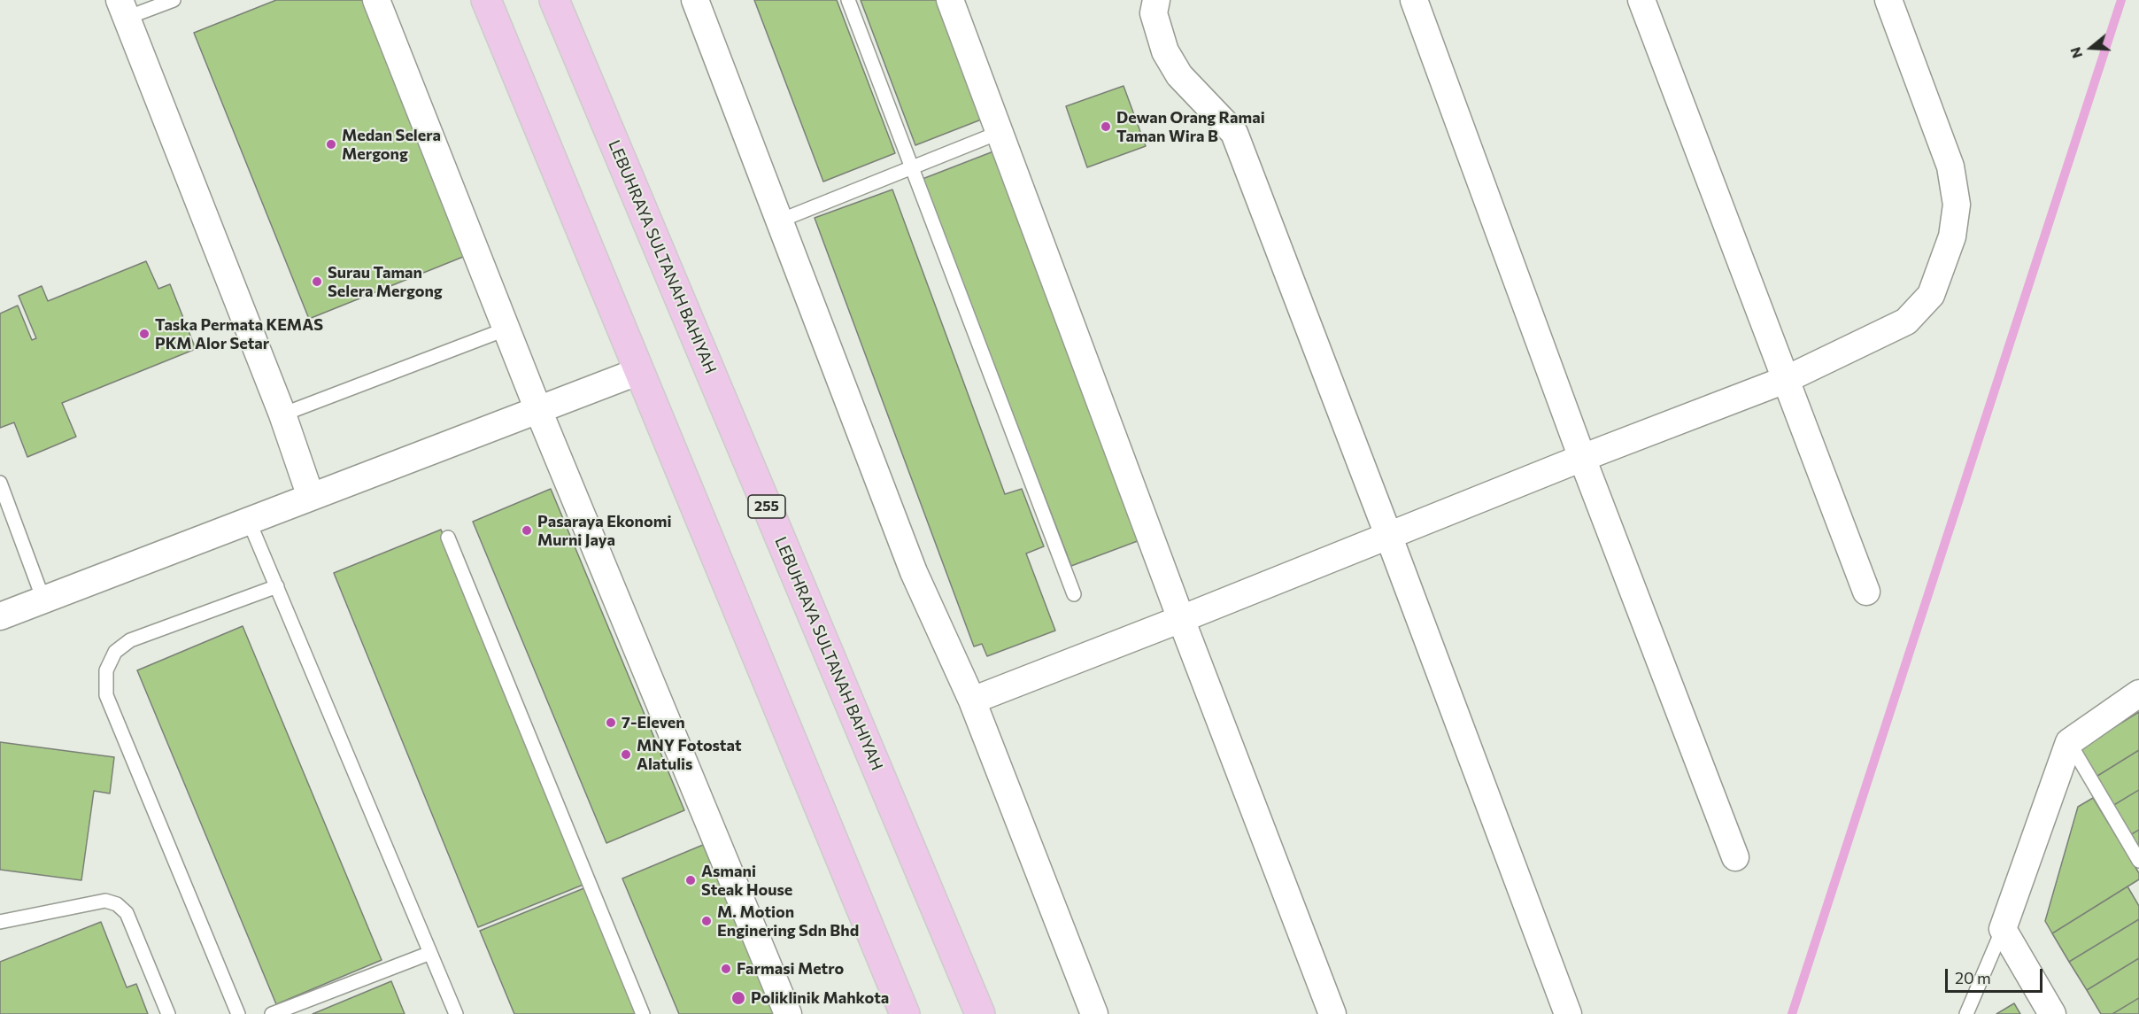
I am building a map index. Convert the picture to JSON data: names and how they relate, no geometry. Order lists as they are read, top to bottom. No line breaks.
{"streets":{"main road":["LEBUHRAYA SULTANAH BAHIYAH","255"]},"places":["Dewan Orang Ramai Taman Wira B","Medan Selera Mergong","Surau Taman Selera Mergong","Taska Permata KEMAS PKM Alor Setar","Pasaraya Ekonomi Murni Jaya","7-Eleven","MNY Fotostat Alatulis","Asmani Steak House","M. Motion Enginering Sdn Bhd","Farmasi Metro","Poliklinik Mahkota"],"scale_bar":"20 m","north":"left"}
